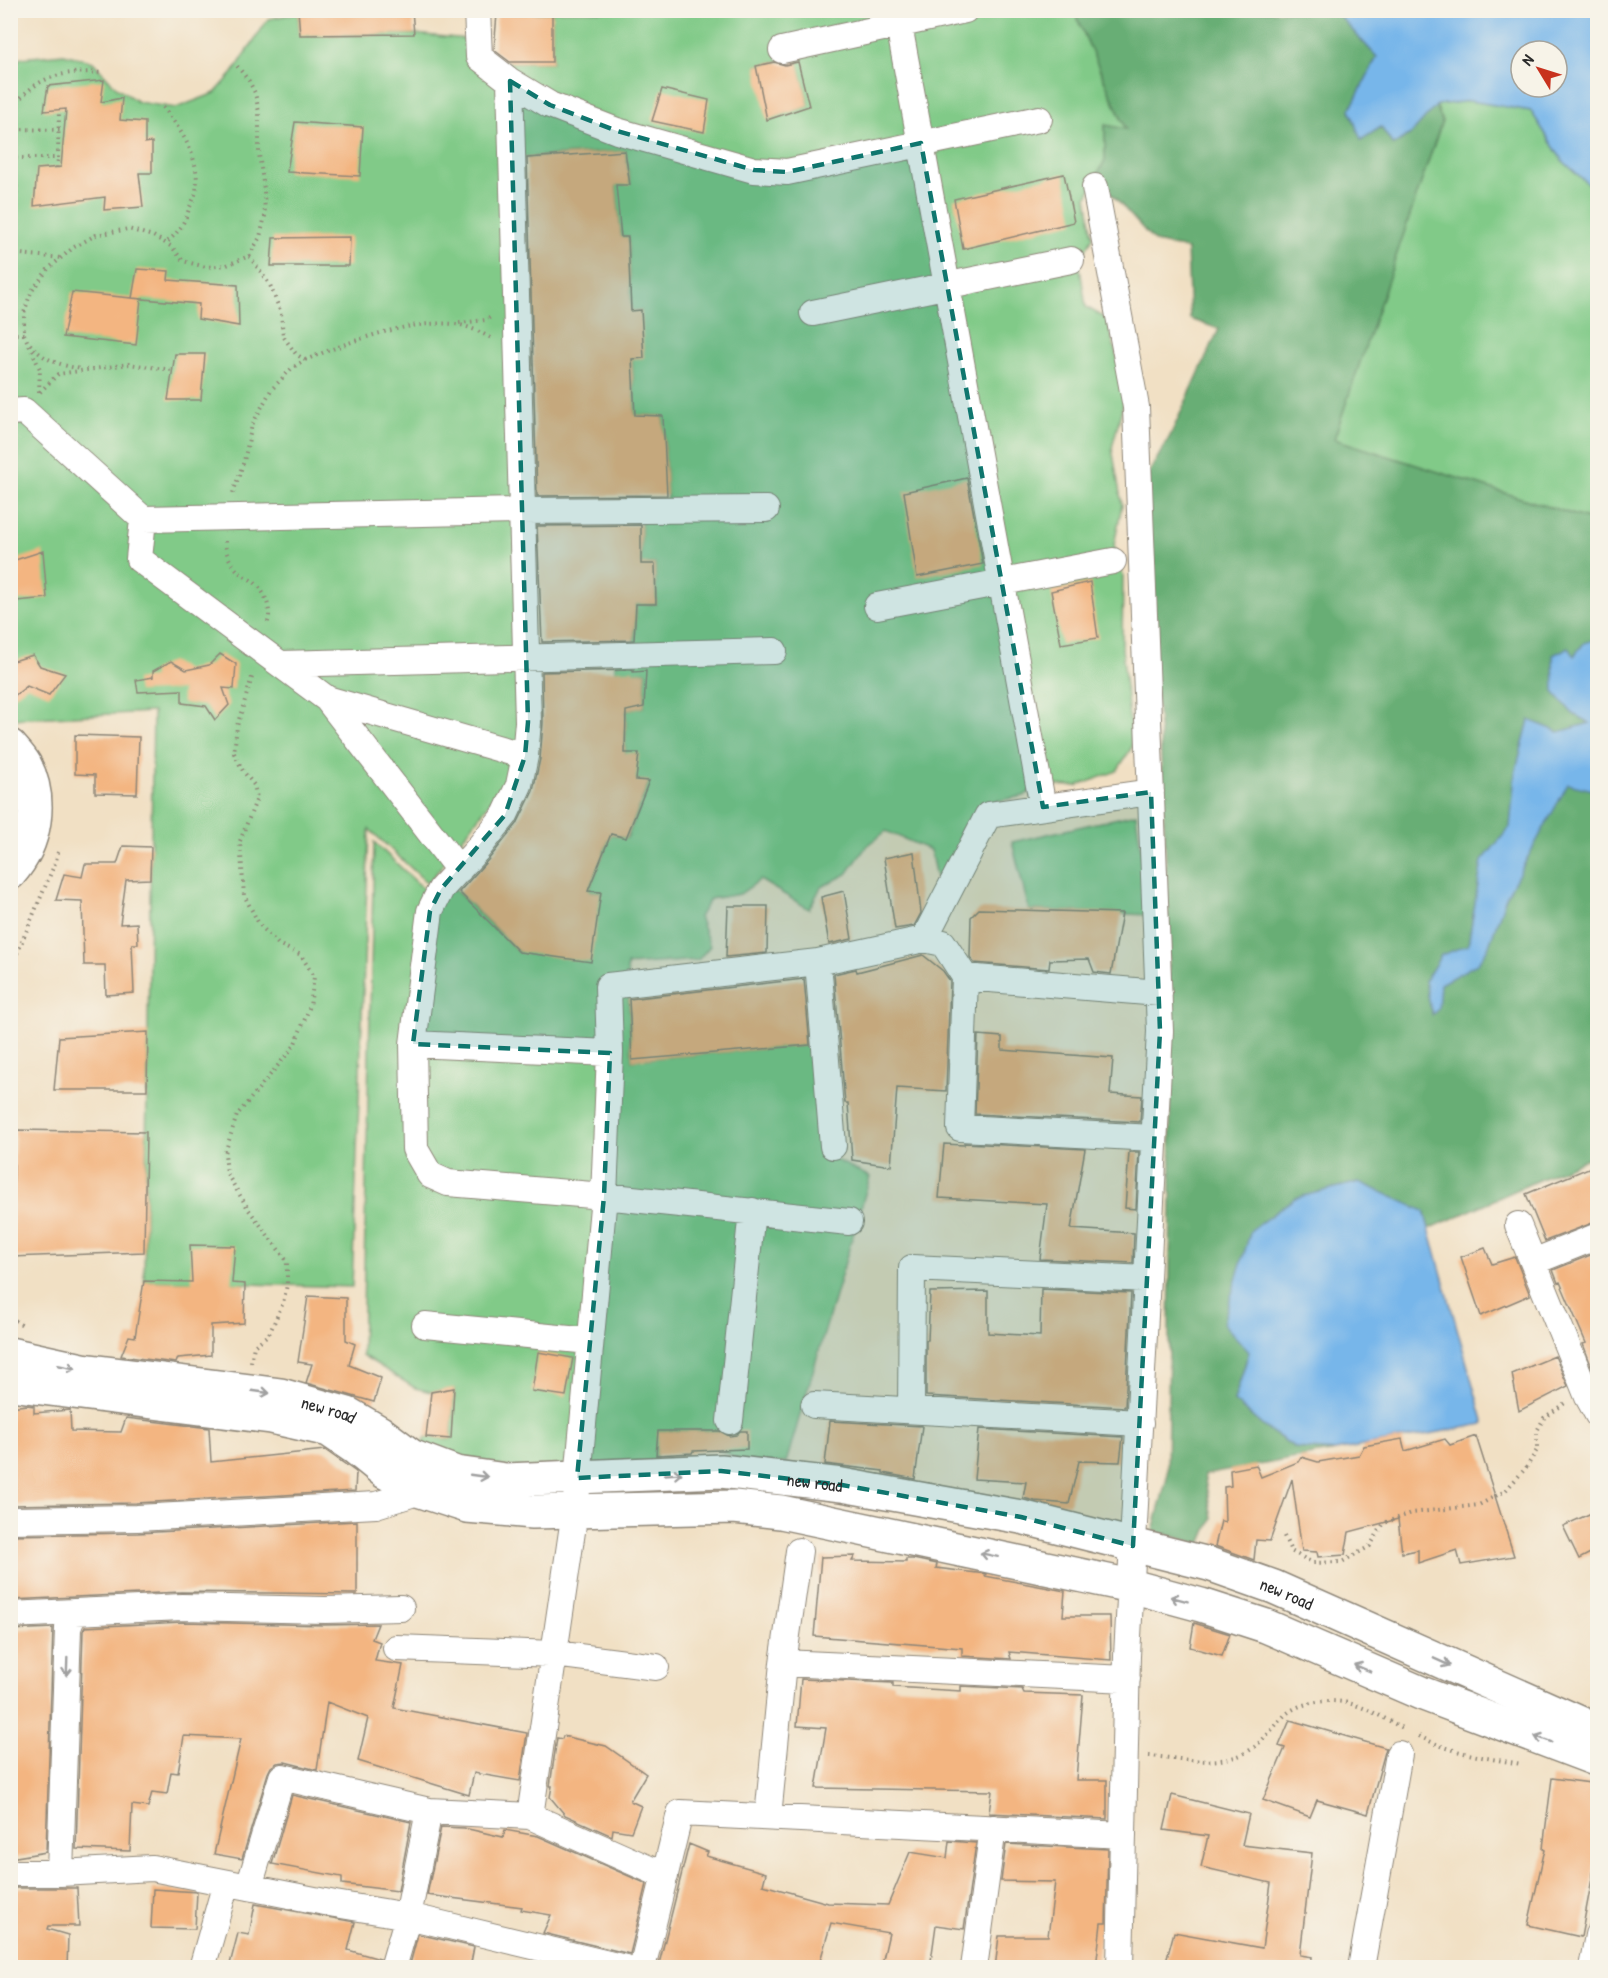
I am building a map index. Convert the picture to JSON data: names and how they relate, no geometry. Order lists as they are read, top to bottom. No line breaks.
{"streets":{"main road":["new road"]},"north":"top left"}
